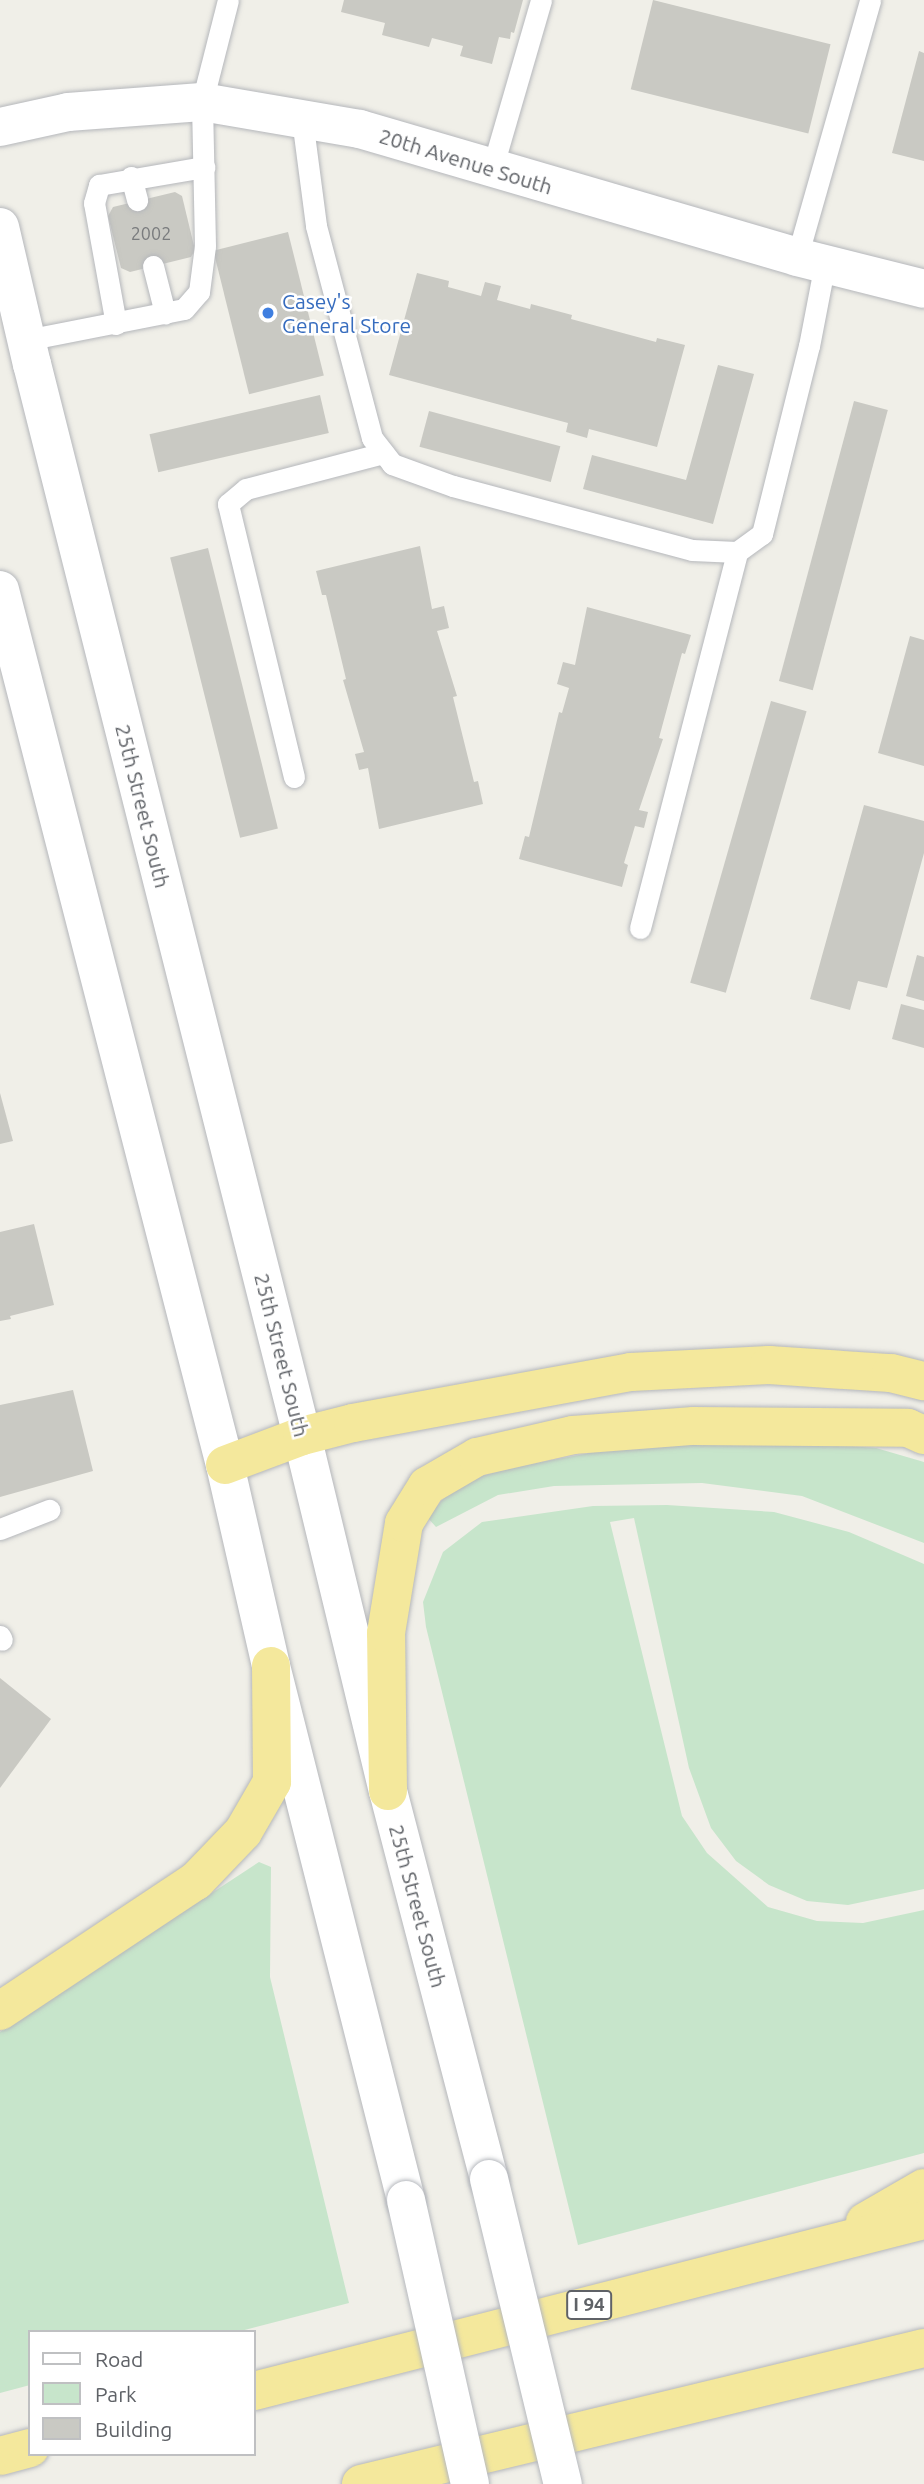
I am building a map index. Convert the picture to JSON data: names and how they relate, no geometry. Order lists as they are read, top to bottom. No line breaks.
{"streets":{"highway":["I 94"],"main road":["20th Avenue South","25th Street South"]},"places":["Casey's General Store"],"house_numbers":["2002"],"legend":["Road","Park","Building"]}
